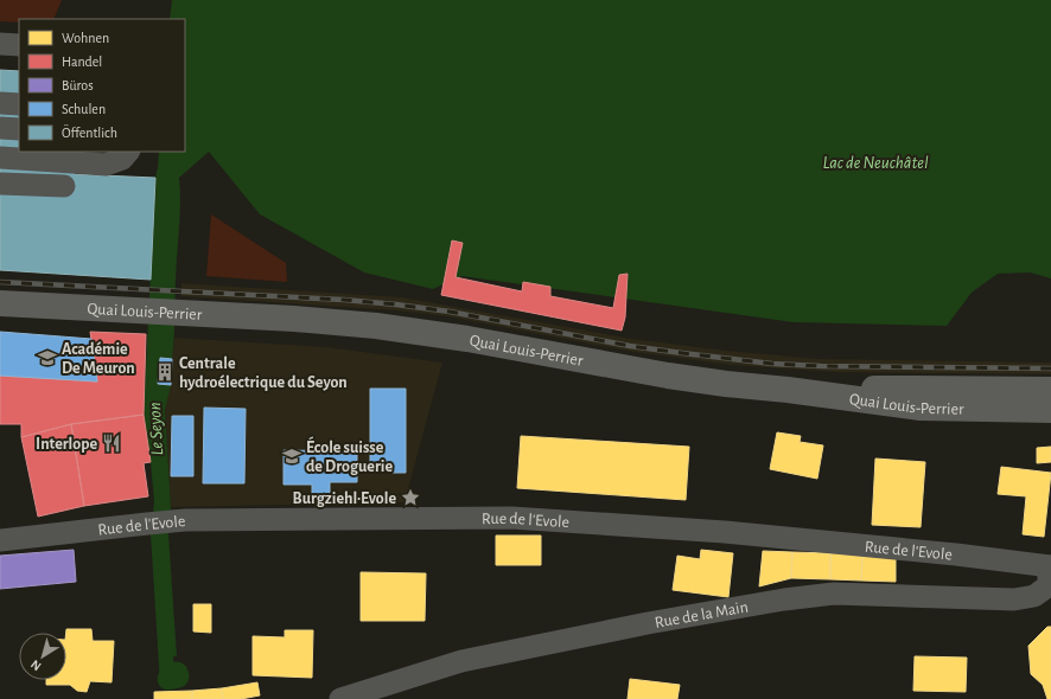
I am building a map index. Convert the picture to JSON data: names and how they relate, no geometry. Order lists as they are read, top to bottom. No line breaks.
{"streets":{"main road":["Quai Louis-Perrier"],"street":["Rue de l'Evole","Rue de la Main"]},"crossings":[["Rue de l'Evole","Rue de la Main"]],"water":["Lac de Neuchâtel","Le Seyon"],"places":{"school or university":["Académie De Meuron","École suisse de Droguerie"],"building":["Centrale hydroélectrique du Seyon"],"restaurant":["Interlope"],"place":["Burgziehl·Evole"]},"legend":["Wohnen","Handel","Büros","Schulen","Öffentlich"],"north":"bottom left"}
